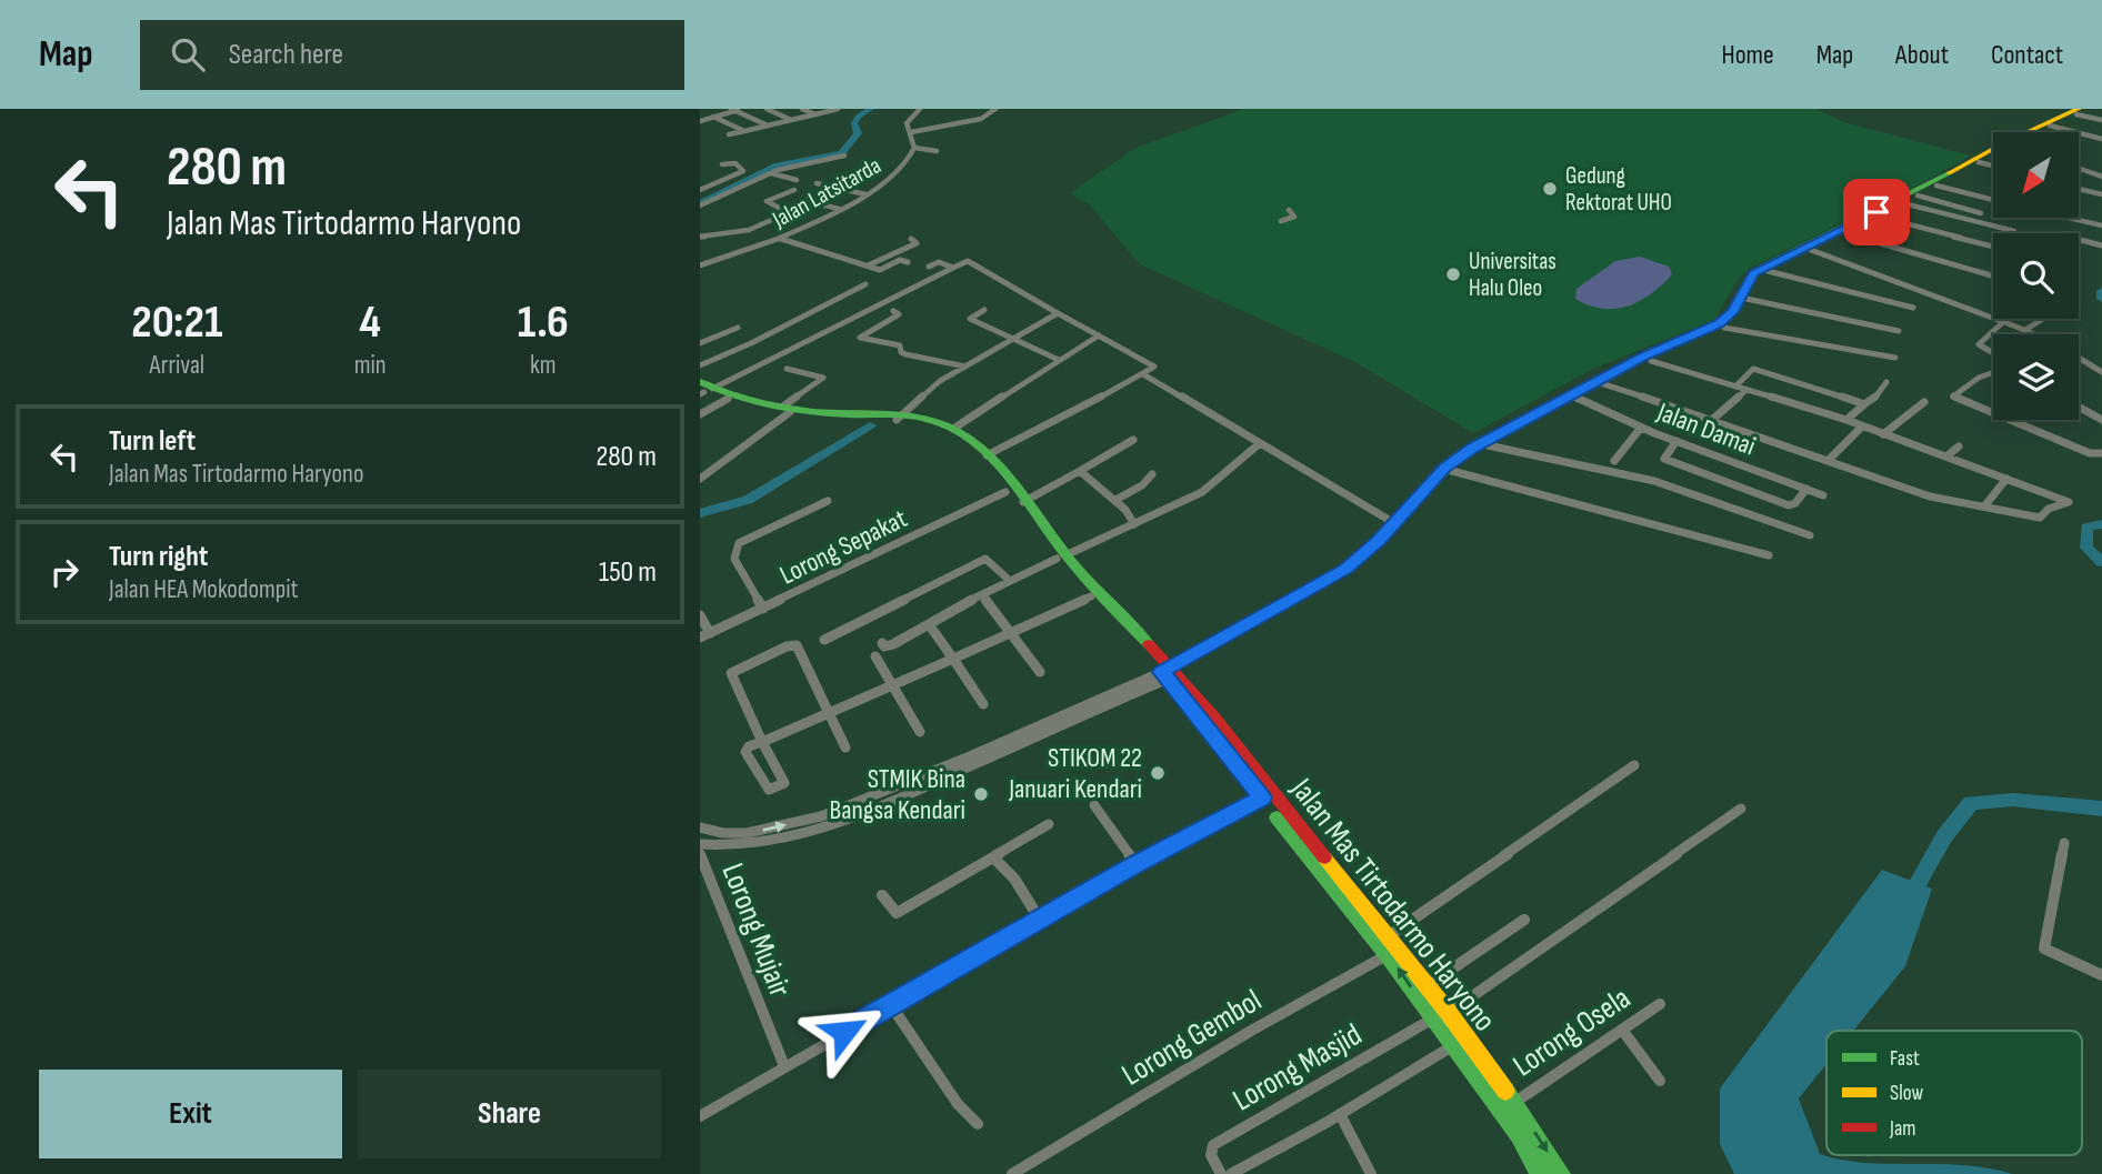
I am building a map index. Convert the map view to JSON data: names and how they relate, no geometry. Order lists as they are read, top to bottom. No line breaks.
{"streets":{"main road":["Jalan Mas Tirtodarmo Haryono"],"street":["Jalan Latsitarda","Jalan Damai","Lorong Sepakat","Lorong Mujair","Lorong Osela","Lorong Gembol","Lorong Masjid"]},"crossings":[["Jalan Mas Tirtodarmo Haryono","Lorong Osela"],["Jalan Mas Tirtodarmo Haryono","Lorong Gembol"],["Jalan Mas Tirtodarmo Haryono","Lorong Masjid"]],"places":["Gedung Rektorat UHO","Universitas Halu Oleo","STIKOM 22 Januari Kendari","STMIK Bina Bangsa Kendari"],"legend":["Fast","Slow","Jam"],"north":"bottom left","page":{"header":"Map","search":"Search here","nav":["Home","Map","About","Contact"],"turn":["280 m","Jalan Mas Tirtodarmo Haryono"],"eta":["20:21","Arrival","4","min","1.6","km"],"list":[{"name":"Turn left","note":"Jalan Mas Tirtodarmo Haryono","value":"280 m"},{"name":"Turn right","note":"Jalan HEA Mokodompit","value":"150 m"}],"buttons":["Exit","Share"]}}
